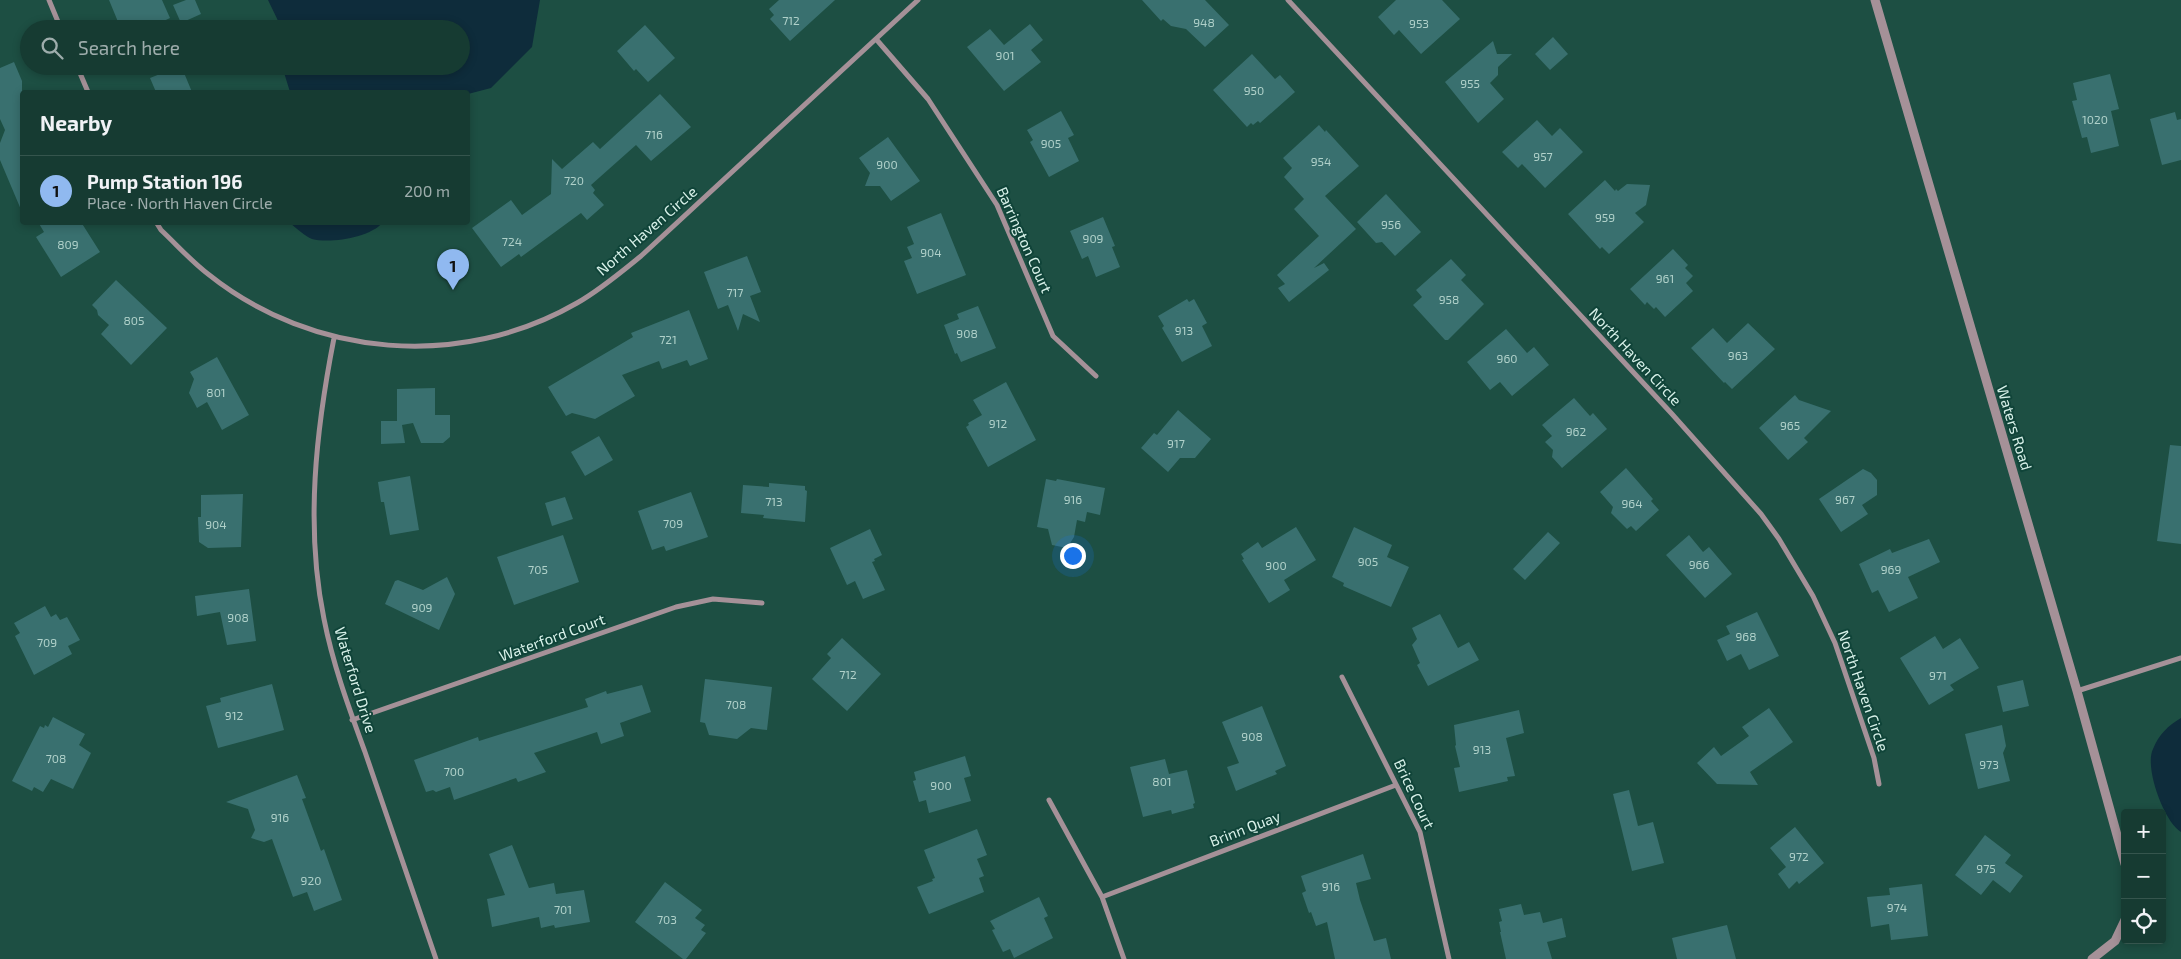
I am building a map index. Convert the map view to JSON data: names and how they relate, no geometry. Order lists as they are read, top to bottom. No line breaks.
{"streets":{"street":["North Haven Circle","Barrington Court","Waters Road","Waterford Court","Waterford Drive","Brice Court","Brinn Quay"]},"crossings":[["North Haven Circle","Barrington Court"],["North Haven Circle","Waterford Drive"],["Waterford Court","Waterford Drive"],["Brice Court","Brinn Quay"]],"house_numbers":["712","948","953","901","955","950","1020","716","905","957","954","900","720","959","956","909","724","809","904","961","717","958","805","913","908","721","963","960","801","912","965","962","917","916","967","713","964","709","904","905","966","900","705","969","909","908","968","709","712","971","708","912","908","913","708","973","700","801","900","916","972","975","920","916","974","701","703"],"page":{"search":"Search here","heading":"Nearby","list":[{"mark":"1","name":"Pump Station 196","note":"Place · North Haven Circle","value":"200 m"}],"pins":"1","map_buttons":["+","−"]}}
